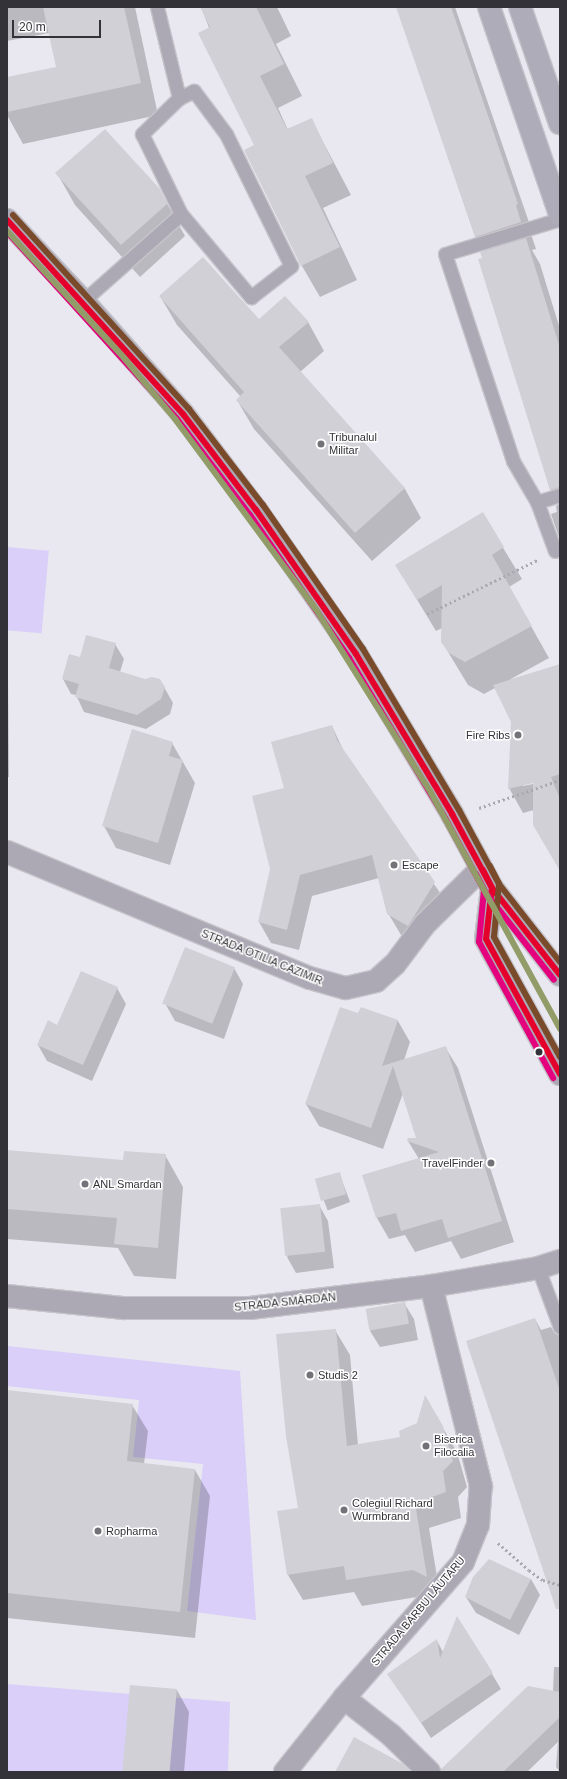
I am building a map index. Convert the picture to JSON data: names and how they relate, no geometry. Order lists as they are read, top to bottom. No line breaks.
{"streets":{"street":["STRADA OTILIA CAZIMIR","STRADA SMÂRDAN","STRADA BARBU LĂUTARU"]},"crossings":[["STRADA SMÂRDAN","STRADA BARBU LĂUTARU"]],"places":["Tribunalul Militar","Fire Ribs","Escape","TravelFinder","ANL Smardan","Studis 2","Biserica Filocalia","Colegiul Richard Wurmbrand","Ropharma"],"scale_bar":"20 m"}
